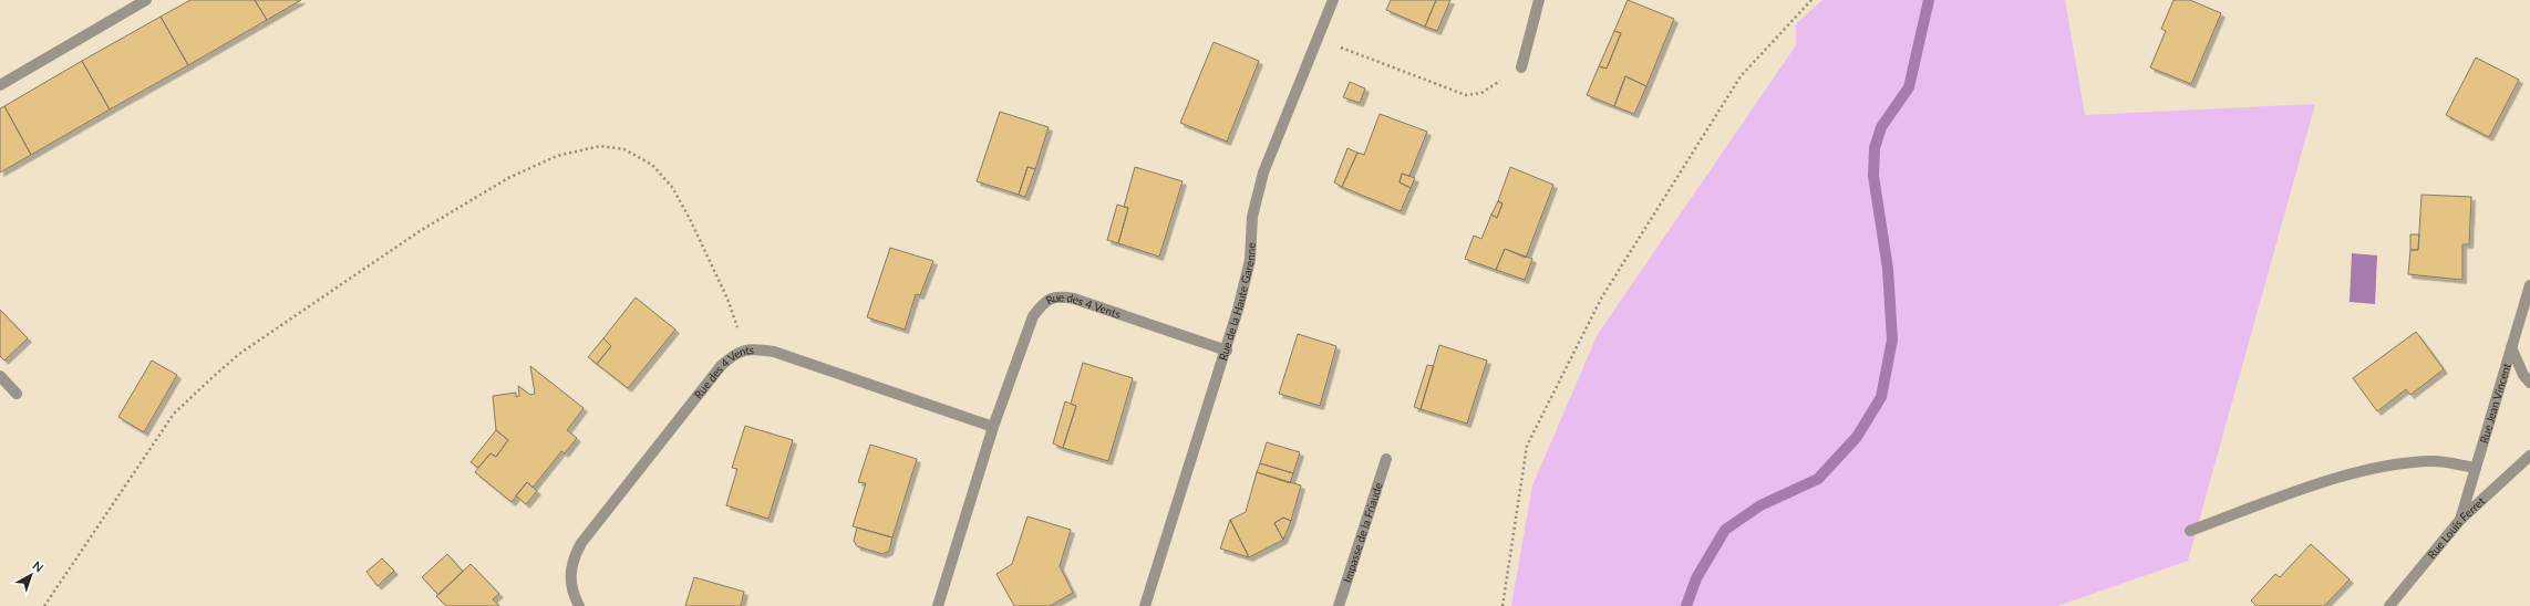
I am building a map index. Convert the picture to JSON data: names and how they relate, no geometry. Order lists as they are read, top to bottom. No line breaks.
{"streets":{"street":["Rue de la Haute Garenne","Rue des 4 Vents","Rue Jean Vincent","Rue Louis Ferret","Impasse de la Friaude"]},"crossings":[["Rue de la Haute Garenne","Rue des 4 Vents"],["Rue Jean Vincent","Rue Louis Ferret"]],"north":"top right"}
